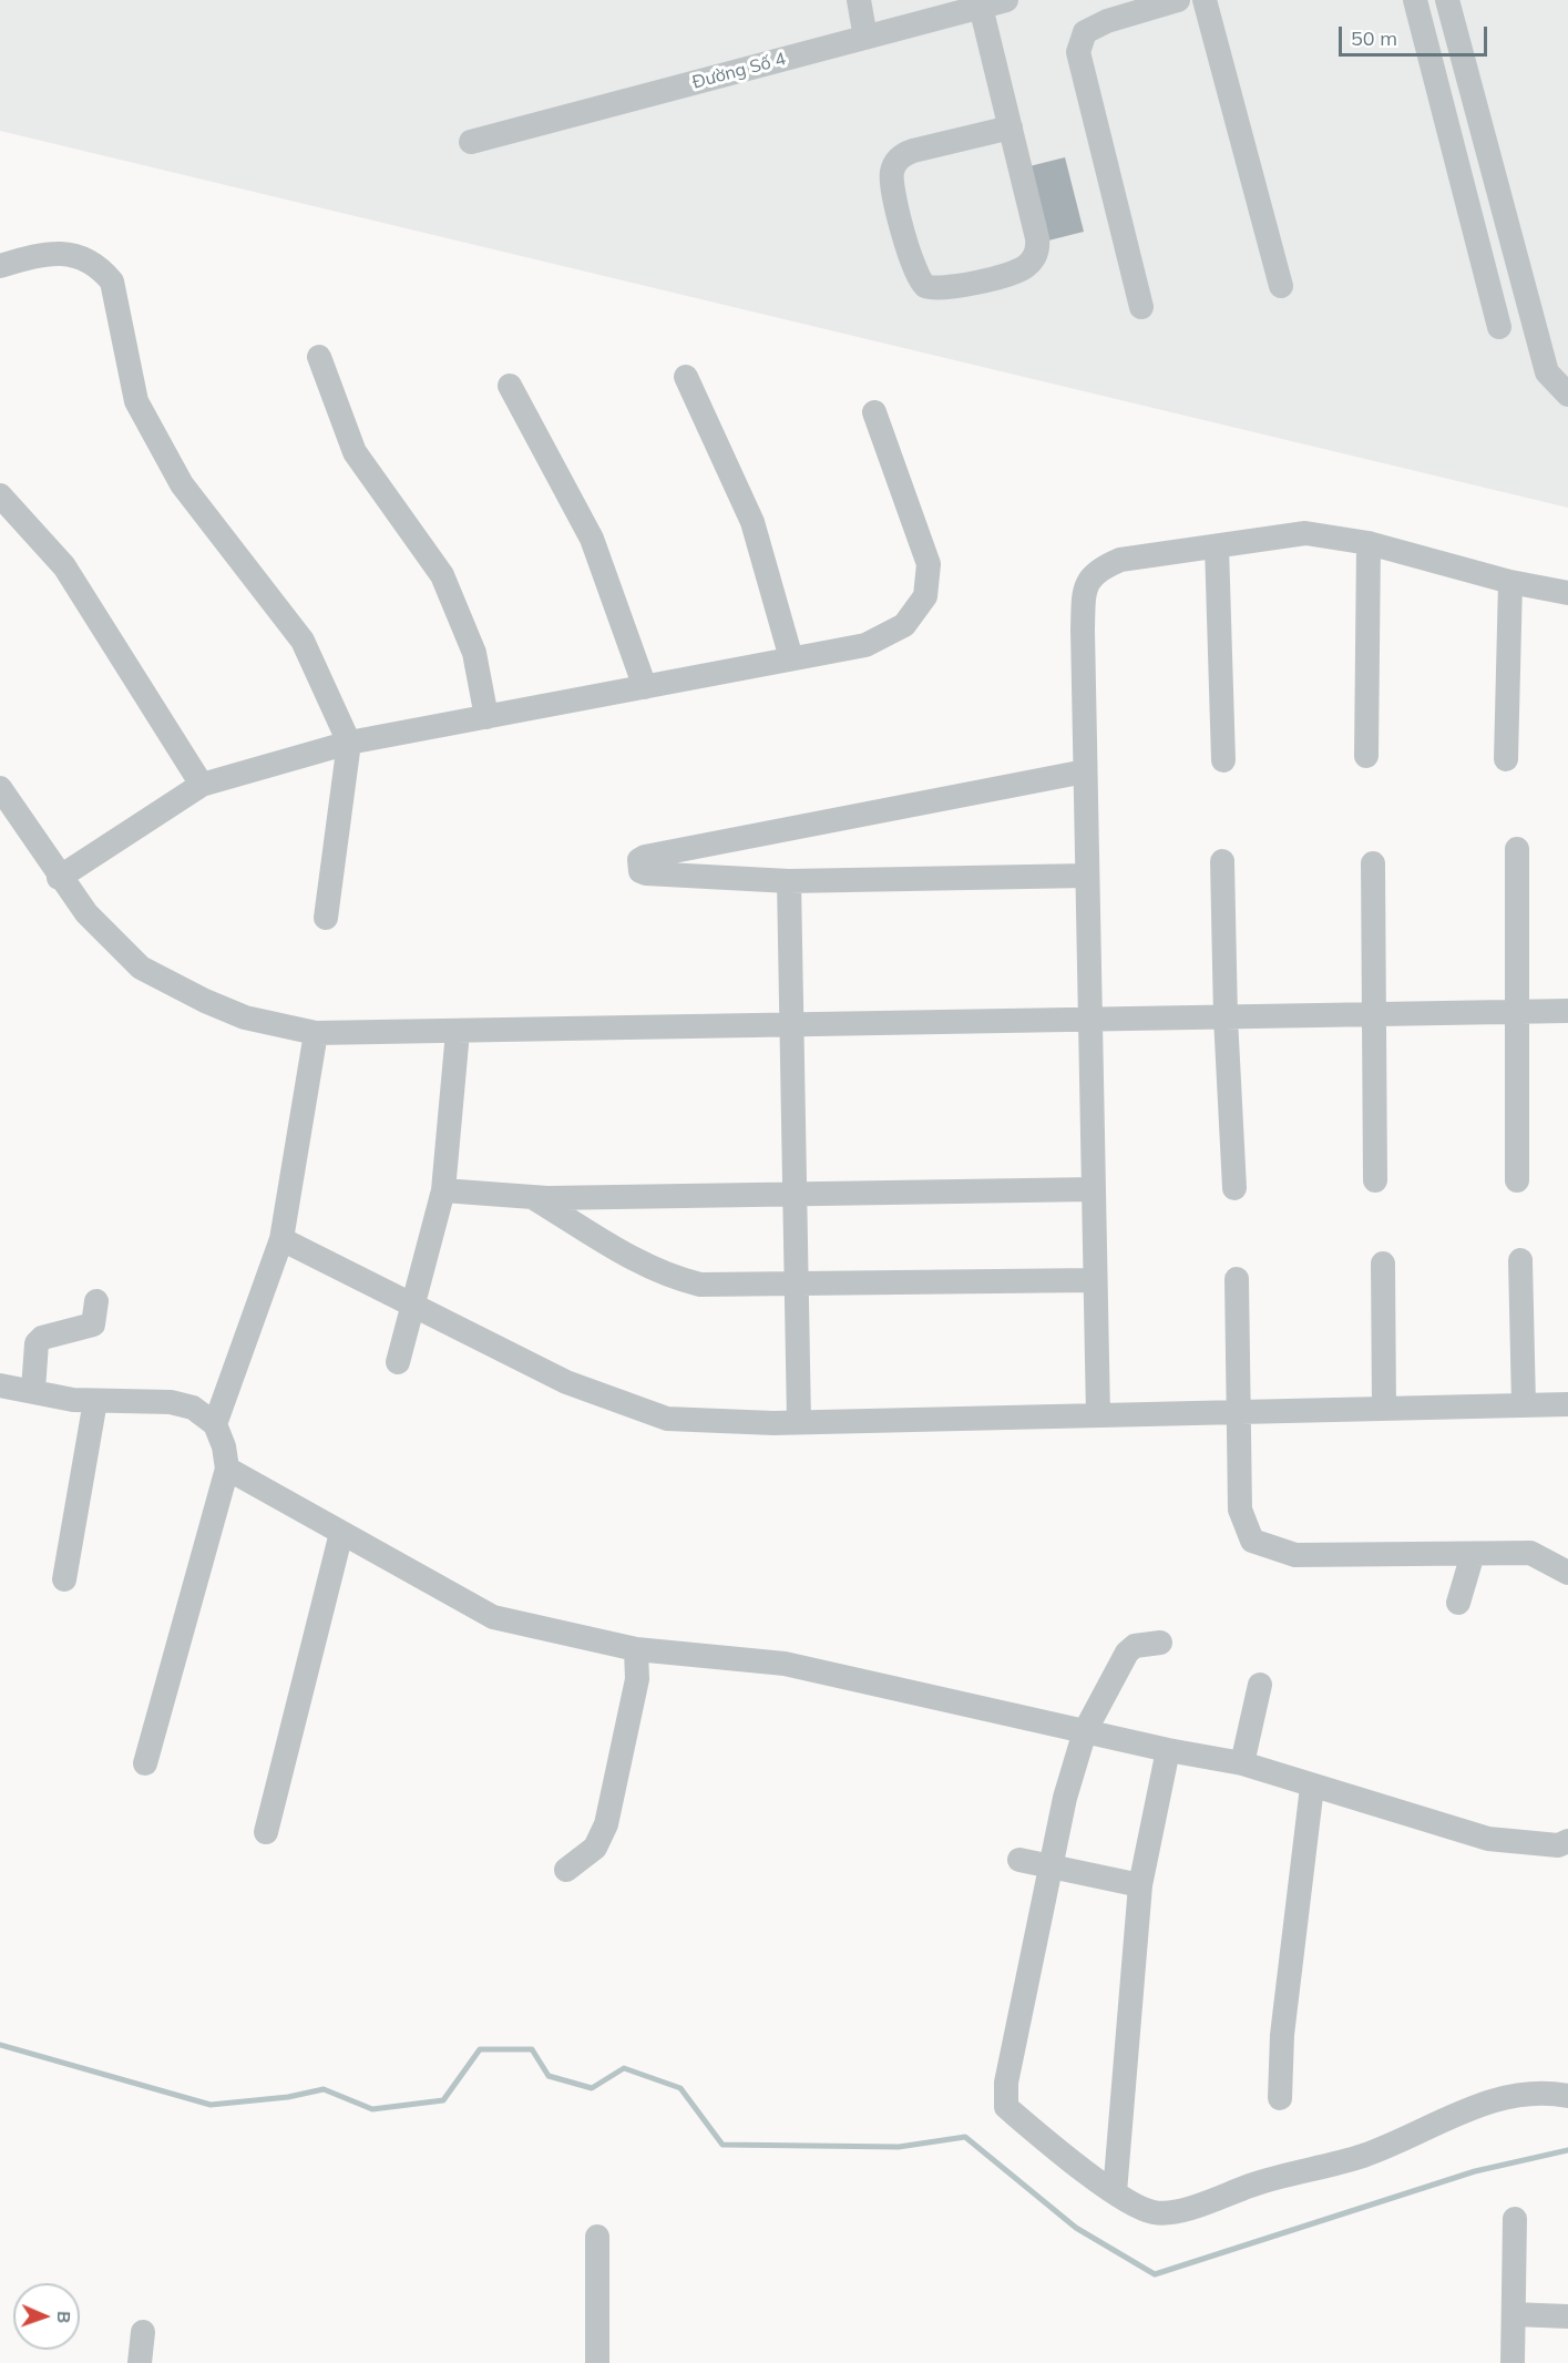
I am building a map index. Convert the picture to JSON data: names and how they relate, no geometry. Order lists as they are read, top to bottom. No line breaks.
{"streets":{"street":["Đường Số 4"]},"scale_bar":"50 m","north":"right"}
